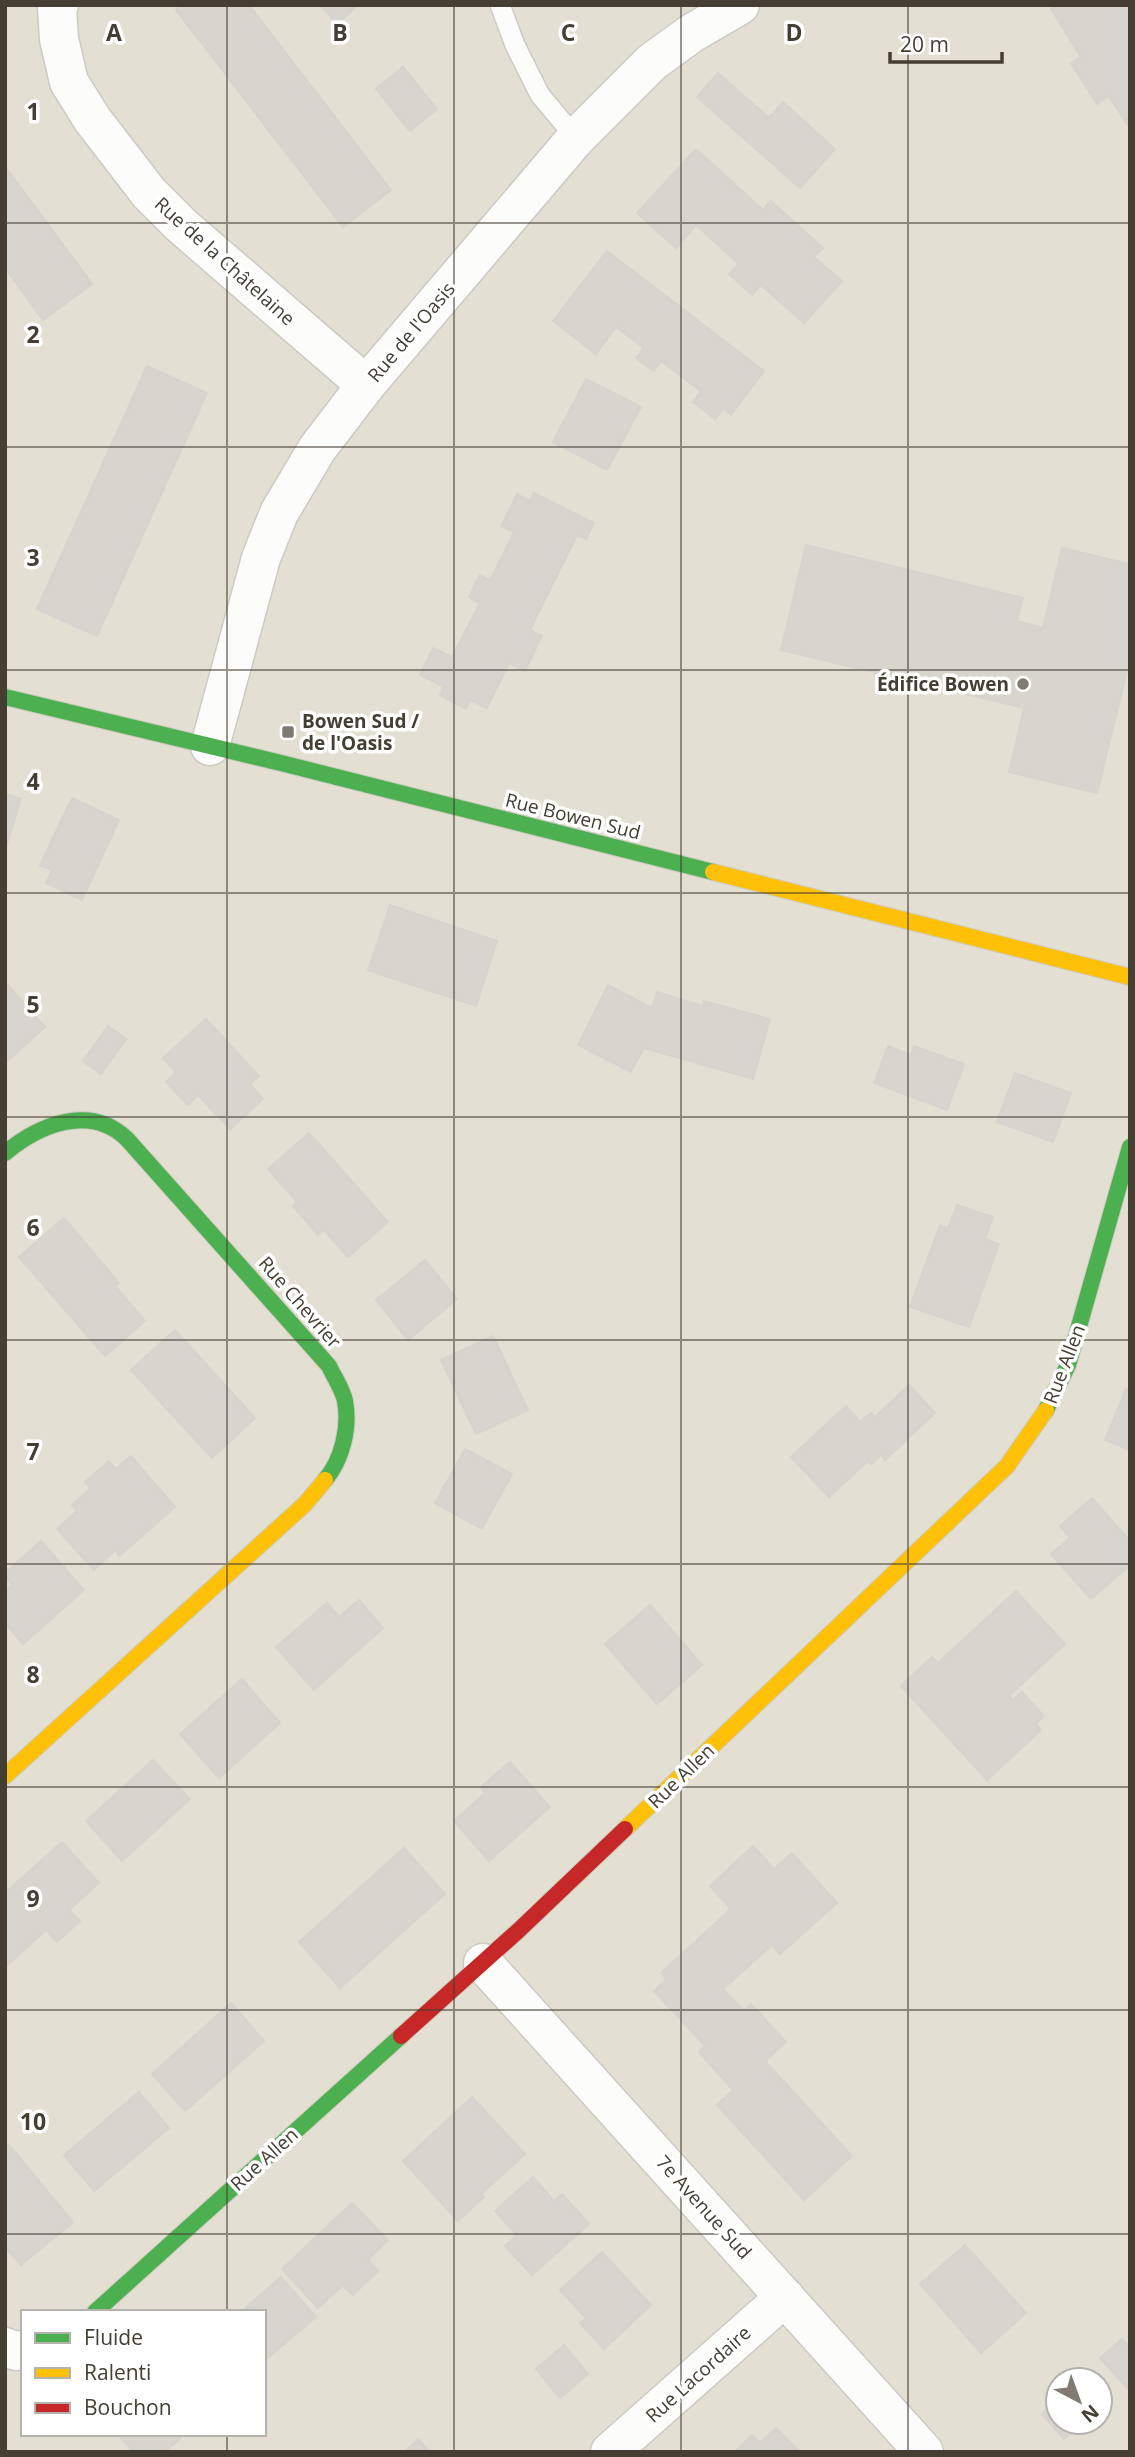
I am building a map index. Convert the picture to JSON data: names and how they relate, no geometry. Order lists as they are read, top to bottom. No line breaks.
{"streets":{"street":["Rue de la Châtelaine","Rue de l'Oasis","Rue Bowen Sud","Rue Chevrier","Rue Allen","7e Avenue Sud","Rue Lacordaire"]},"crossings":[["Rue de la Châtelaine","Rue de l'Oasis"],["Rue de l'Oasis","Rue Bowen Sud"],["Rue Allen","7e Avenue Sud"],["7e Avenue Sud","Rue Lacordaire"]],"places":{"other":["Édifice Bowen"],"transit":["Bowen Sud / de l'Oasis"]},"legend":["Fluide","Ralenti","Bouchon"],"scale_bar":"20 m","north":"bottom right","grid":{"columns":["A","B","C","D"],"rows":["1","2","3","4","5","6","7","8","9","10"]}}
